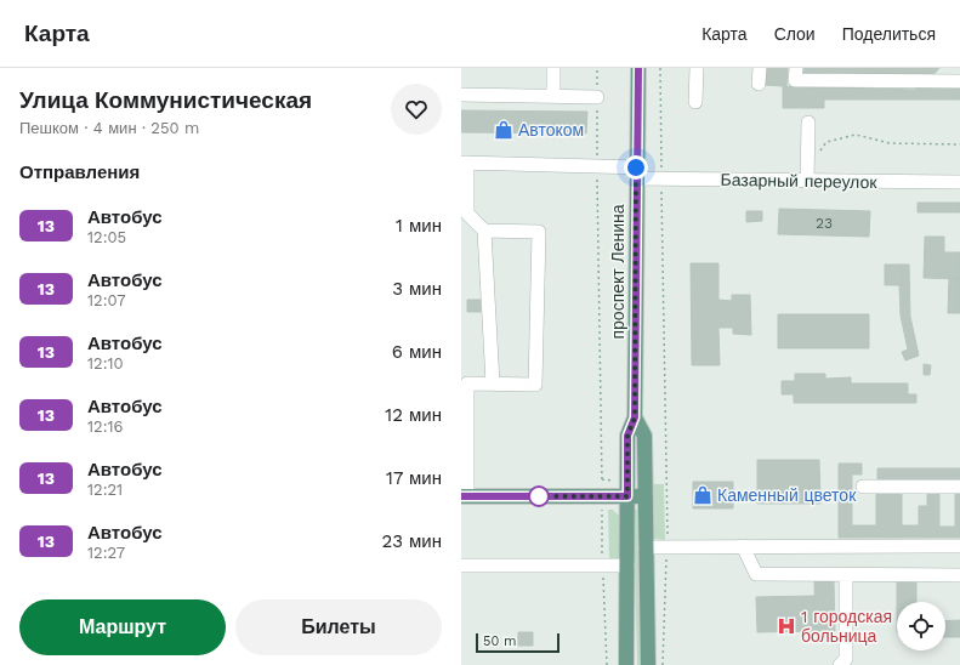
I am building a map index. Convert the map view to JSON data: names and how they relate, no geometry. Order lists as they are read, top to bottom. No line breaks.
{"streets":{"main road":["проспект Ленина"],"street":["Базарный переулок"]},"crossings":[["Базарный переулок","проспект Ленина"]],"places":{"shop":["Автоком","Каменный цветок"],"hospital":["1 городская больница"]},"lines":["bus line 13"],"house_numbers":["23"],"scale_bar":"50 m","page":{"header":"Карта","nav":["Карта","Слои","Поделиться"],"heading":[["Улица Коммунистическая","Пешком · 4 мин · 250 m"],"Отправления"],"list":[{"mark":"13","name":"Автобус","note":"12:05","value":"1 мин"},{"mark":"13","name":"Автобус","note":"12:07","value":"3 мин"},{"mark":"13","name":"Автобус","note":"12:10","value":"6 мин"},{"mark":"13","name":"Автобус","note":"12:16","value":"12 мин"},{"mark":"13","name":"Автобус","note":"12:21","value":"17 мин"},{"mark":"13","name":"Автобус","note":"12:27","value":"23 мин"}],"buttons":["Маршрут","Билеты"],"scale":"50 m"}}
